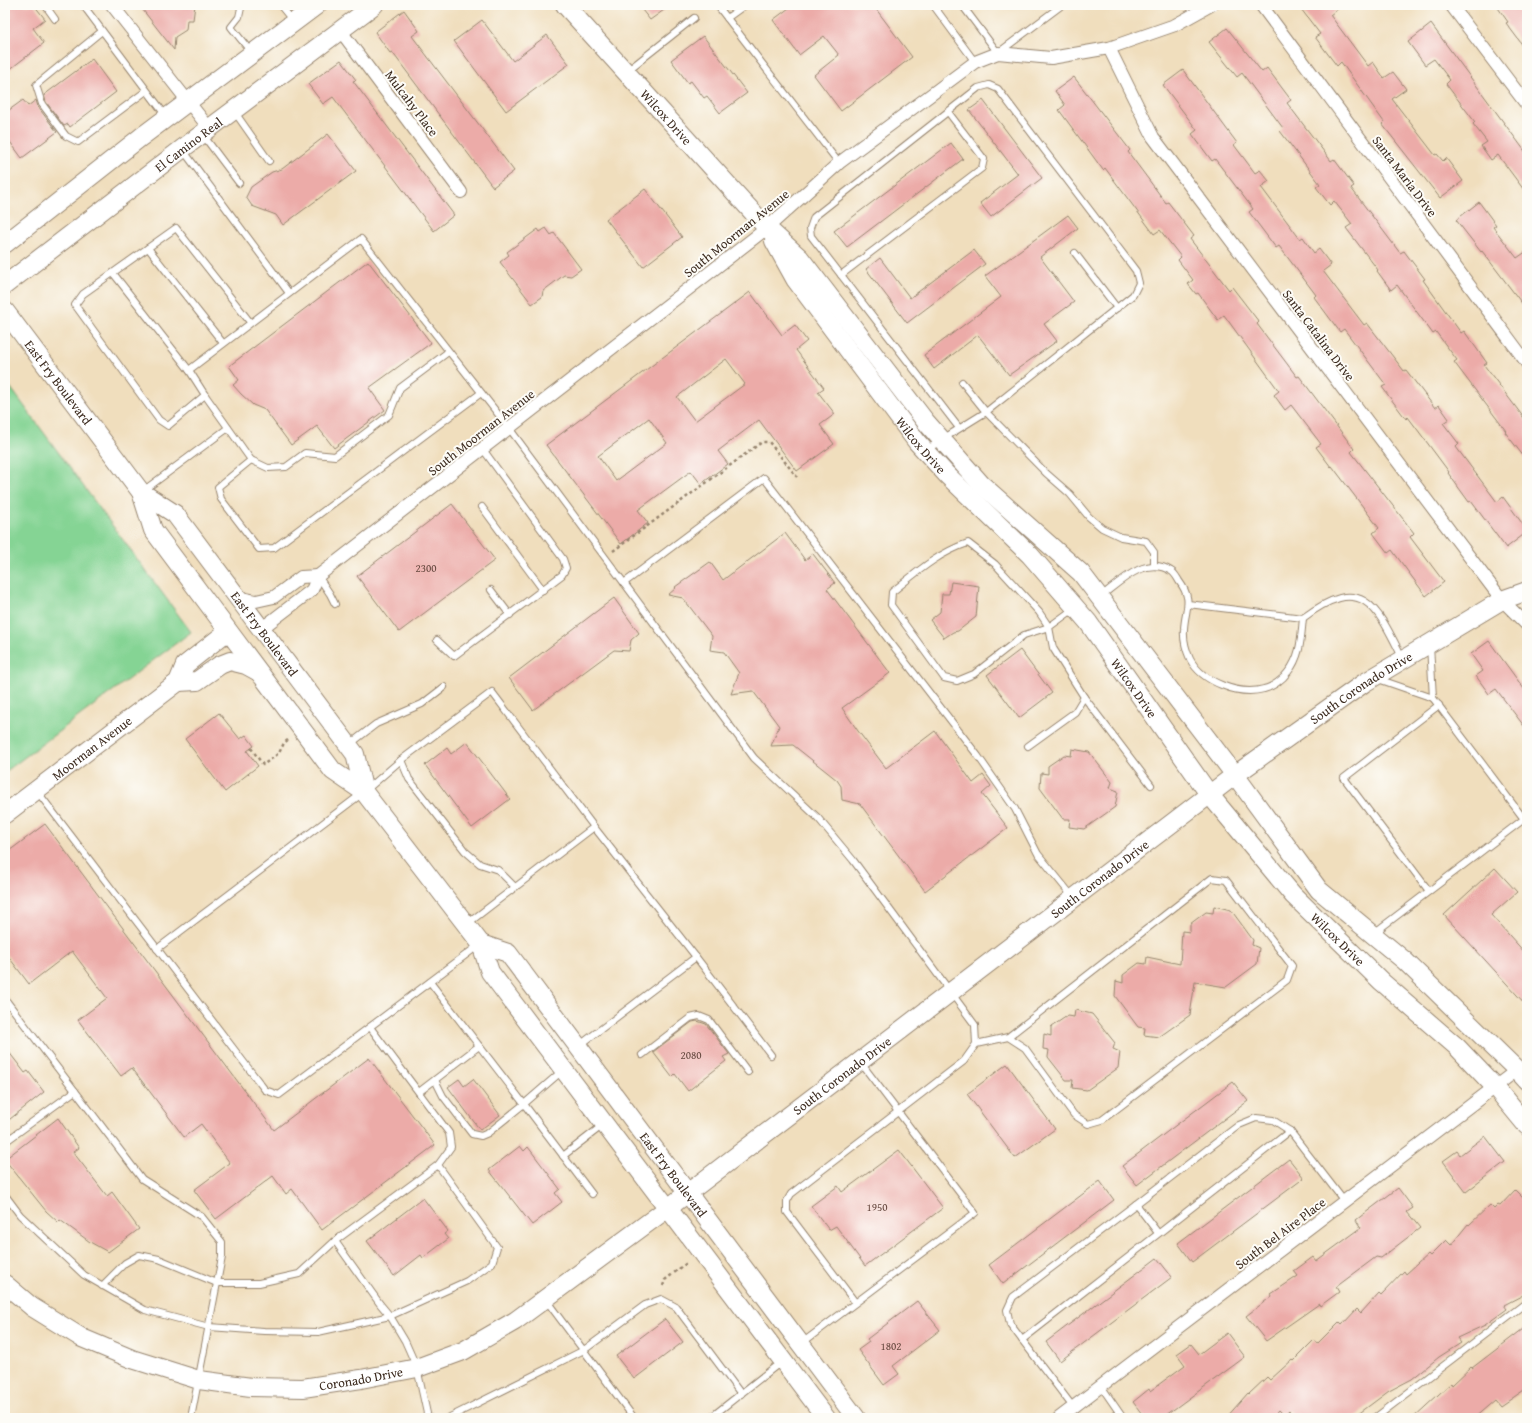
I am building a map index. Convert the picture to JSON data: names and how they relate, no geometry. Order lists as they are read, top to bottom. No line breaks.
{"streets":{"street":["Mulcahy Place","Wilcox Drive","El Camino Real","Santa Maria Drive","South Moorman Avenue","Santa Catalina Drive","East Fry Boulevard","South Coronado Drive","Moorman Avenue","South Bel Aire Place","Coronado Drive"]},"crossings":[["Mulcahy Place","El Camino Real"],["Wilcox Drive","South Moorman Avenue"],["Wilcox Drive","South Coronado Drive"],["Wilcox Drive","South Bel Aire Place"],["South Moorman Avenue","Santa Catalina Drive"],["South Moorman Avenue","East Fry Boulevard"],["Santa Catalina Drive","South Coronado Drive"],["East Fry Boulevard","South Coronado Drive"],["East Fry Boulevard","Moorman Avenue"],["East Fry Boulevard","Coronado Drive"],["South Coronado Drive","Coronado Drive"]],"house_numbers":["2300","2080","1950","1802"]}
